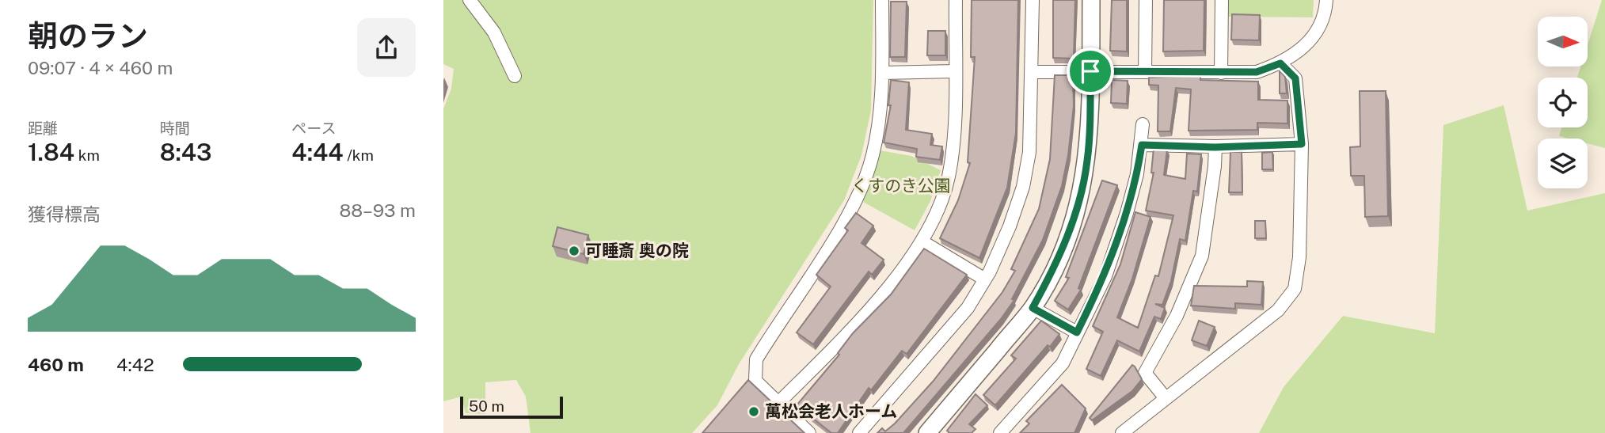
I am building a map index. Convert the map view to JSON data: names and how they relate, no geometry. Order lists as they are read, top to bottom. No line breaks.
{"parks":["くすのき公園"],"places":["可睡斎 奥の院","萬松会老人ホーム"],"scale_bar":"50 m","north":"right","page":{"heading":["朝のラン","09:07 · 4 × 460 m"],"stats":[["距離","1.84 km"],["時間","8:43"],["ペース","4:44 /km"]],"chart":["獲得標高","88–93 m"],"list":[{"name":"460 m","note":"4:42"}],"scale":"50 m"}}
